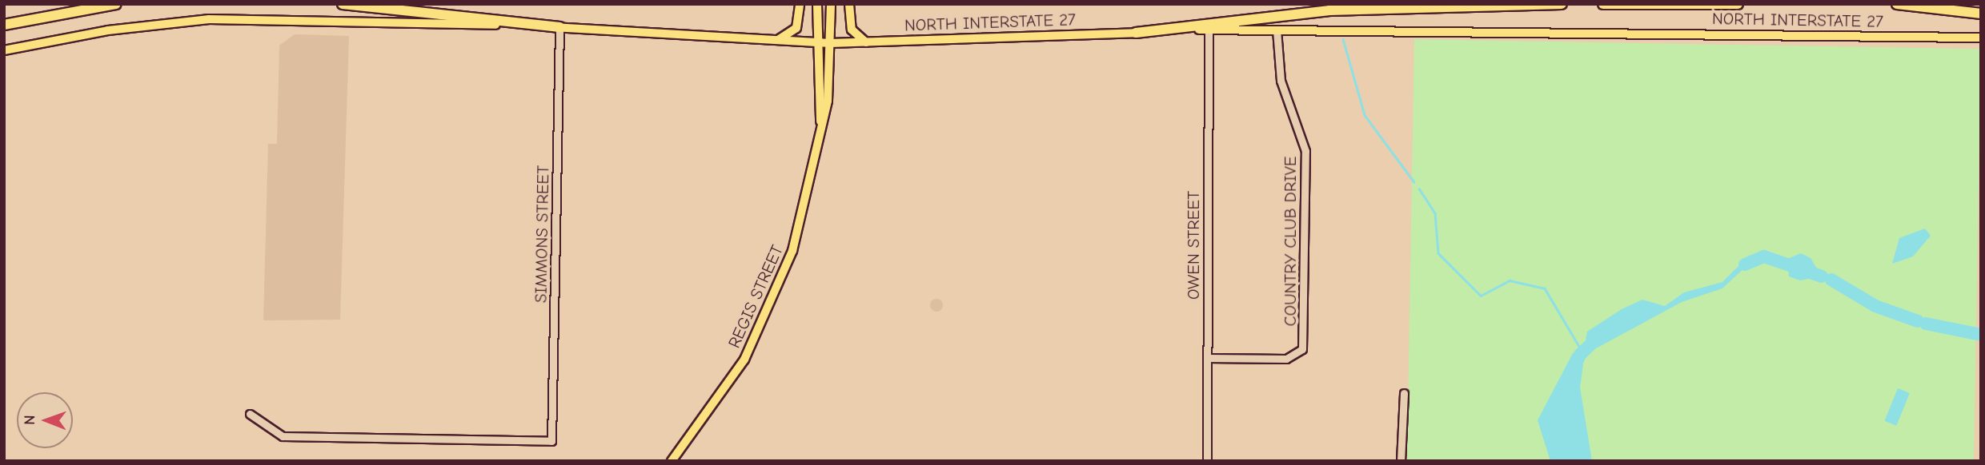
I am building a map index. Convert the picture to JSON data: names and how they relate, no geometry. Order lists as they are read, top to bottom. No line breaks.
{"streets":{"main road":["NORTH INTERSTATE 27","REGIS STREET"],"street":["SIMMONS STREET","COUNTRY CLUB DRIVE","OWEN STREET"]},"crossings":[["NORTH INTERSTATE 27","SIMMONS STREET"],["NORTH INTERSTATE 27","COUNTRY CLUB DRIVE"],["NORTH INTERSTATE 27","OWEN STREET"],["NORTH INTERSTATE 27","REGIS STREET"],["COUNTRY CLUB DRIVE","OWEN STREET"]],"north":"left"}
